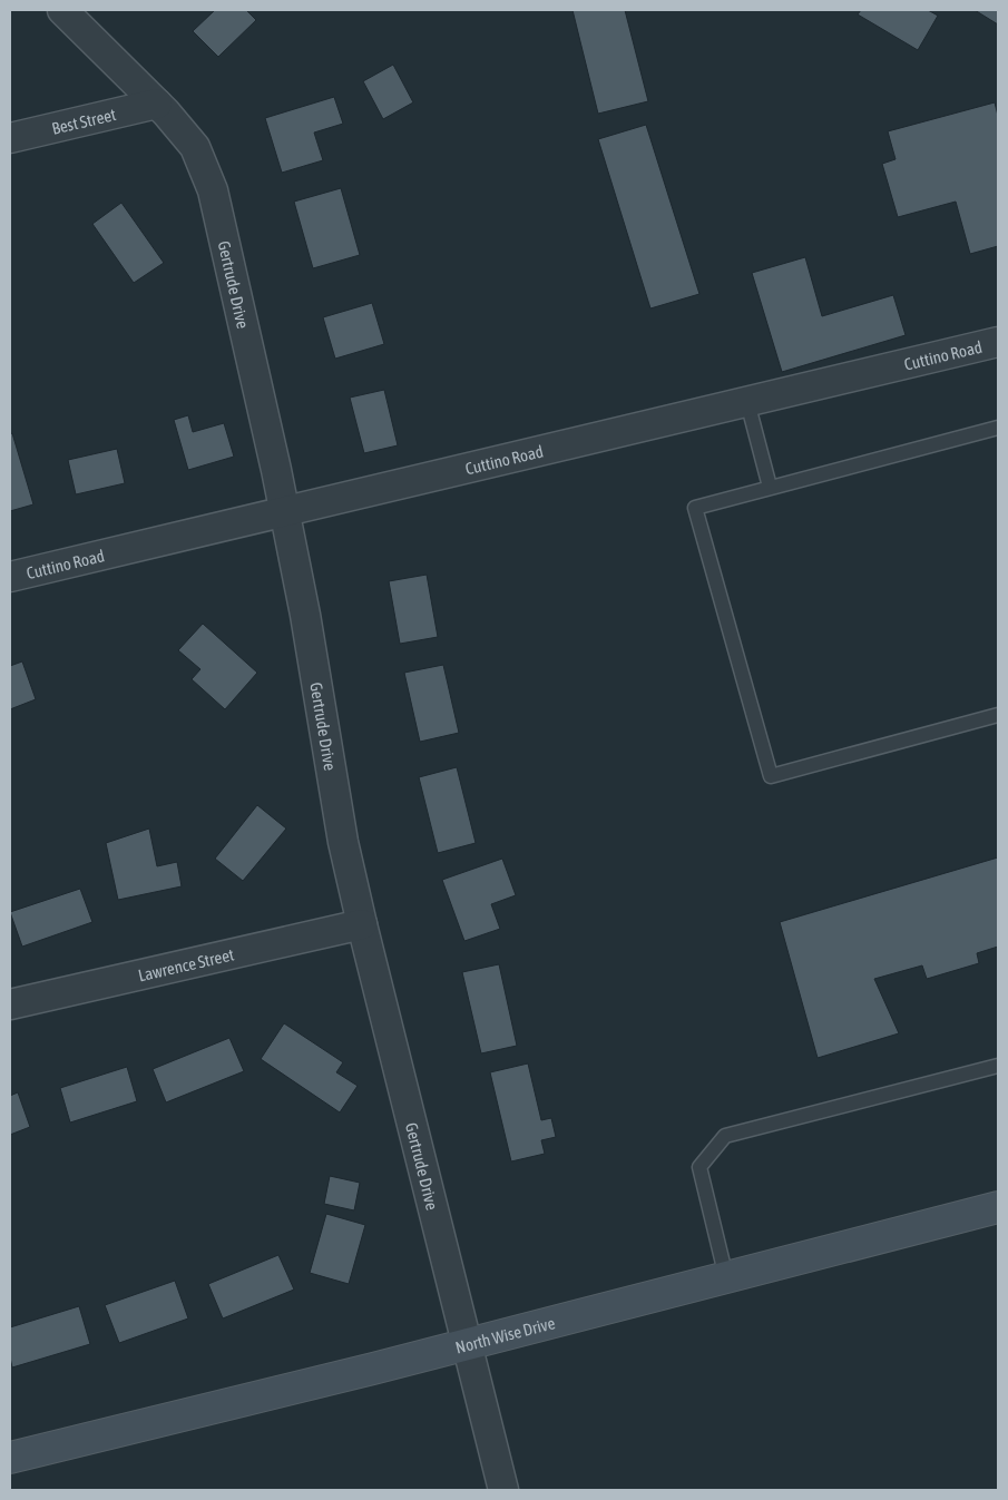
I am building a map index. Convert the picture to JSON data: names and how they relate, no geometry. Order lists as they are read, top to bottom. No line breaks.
{"streets":{"street":["Best Street","Gertrude Drive","Cuttino Road","Lawrence Street","North Wise Drive"]},"crossings":[["Best Street","Gertrude Drive"],["Gertrude Drive","Cuttino Road"],["Gertrude Drive","Lawrence Street"],["Gertrude Drive","North Wise Drive"]]}
